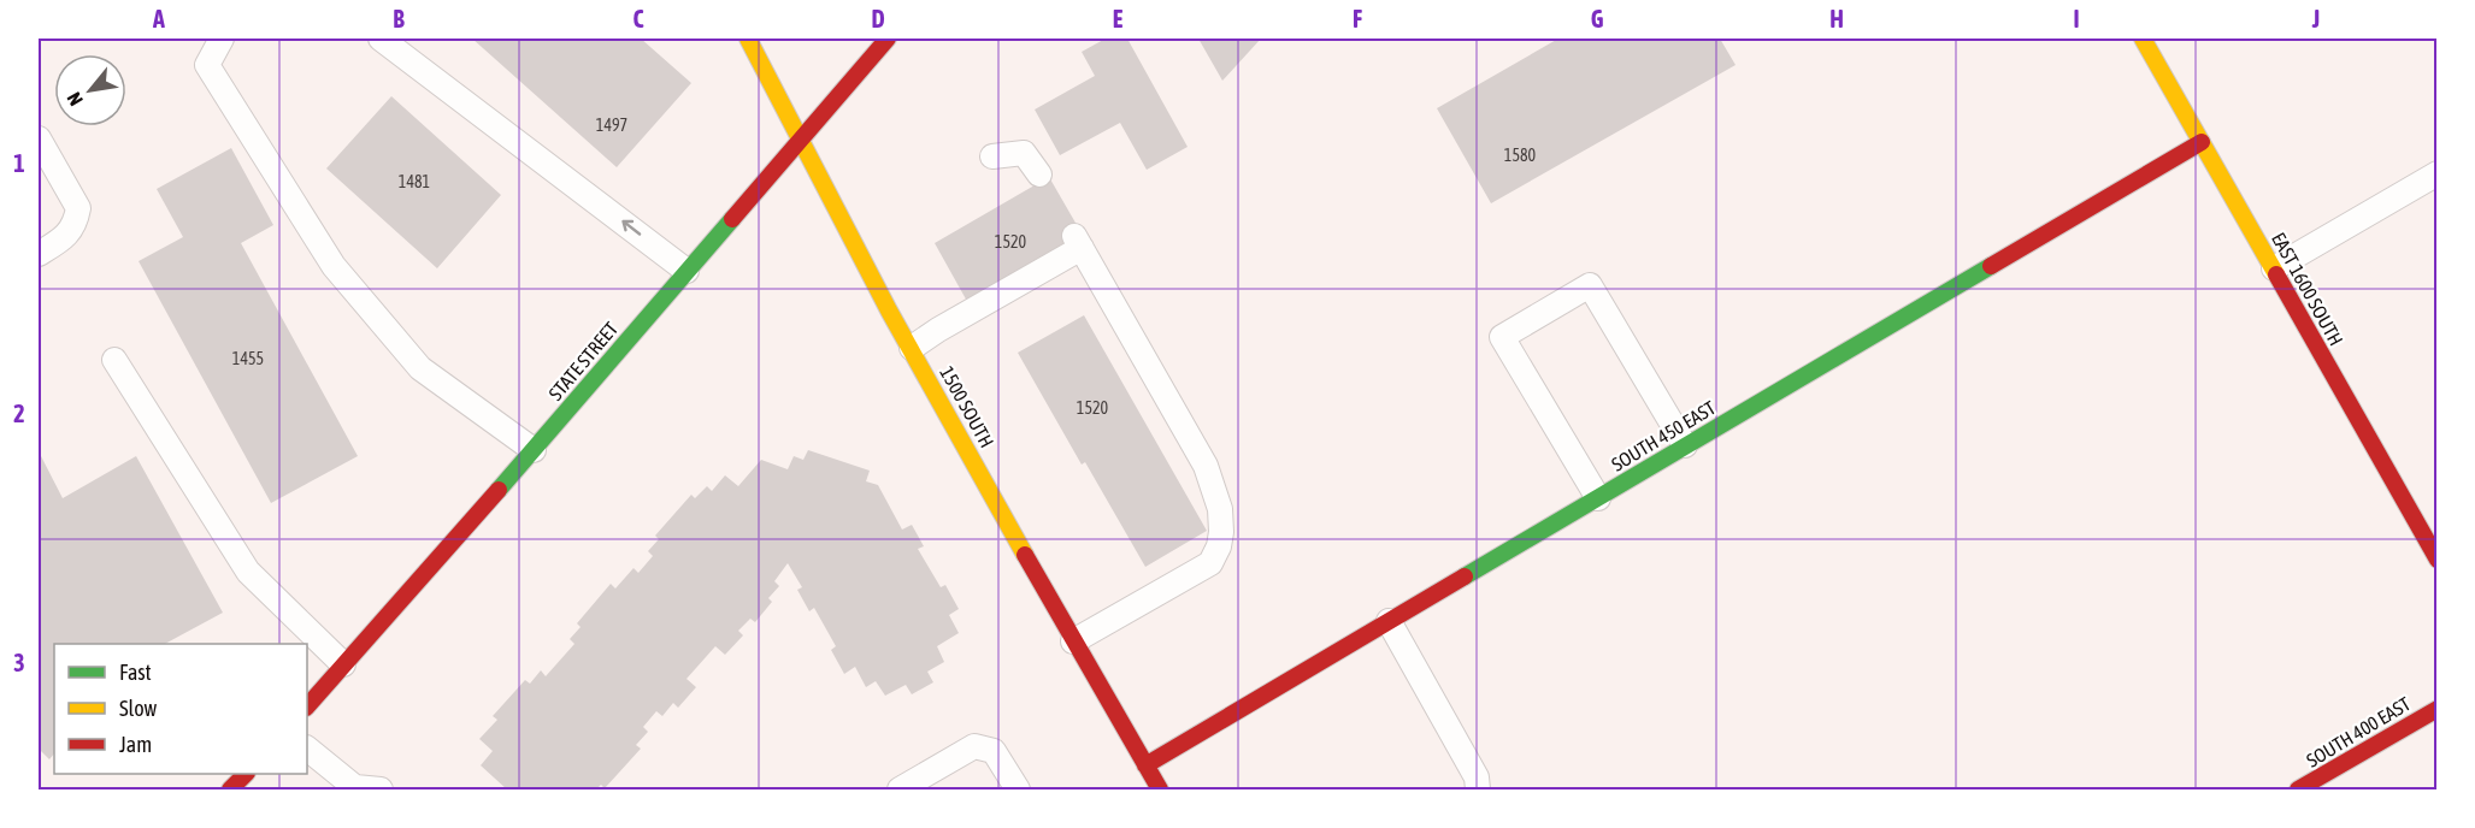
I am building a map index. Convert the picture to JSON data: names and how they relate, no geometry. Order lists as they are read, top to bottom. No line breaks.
{"streets":{"street":["EAST 1600 SOUTH","STATE STREET","1500 SOUTH","SOUTH 450 EAST","SOUTH 400 EAST"]},"crossings":[["EAST 1600 SOUTH","SOUTH 450 EAST"],["STATE STREET","1500 SOUTH"],["1500 SOUTH","SOUTH 450 EAST"]],"house_numbers":["1497","1580","1481","1520","1455","1520"],"legend":["Fast","Slow","Jam"],"north":"bottom left","grid":{"columns":["A","B","C","D","E","F","G","H","I","J"],"rows":["1","2","3"]}}
